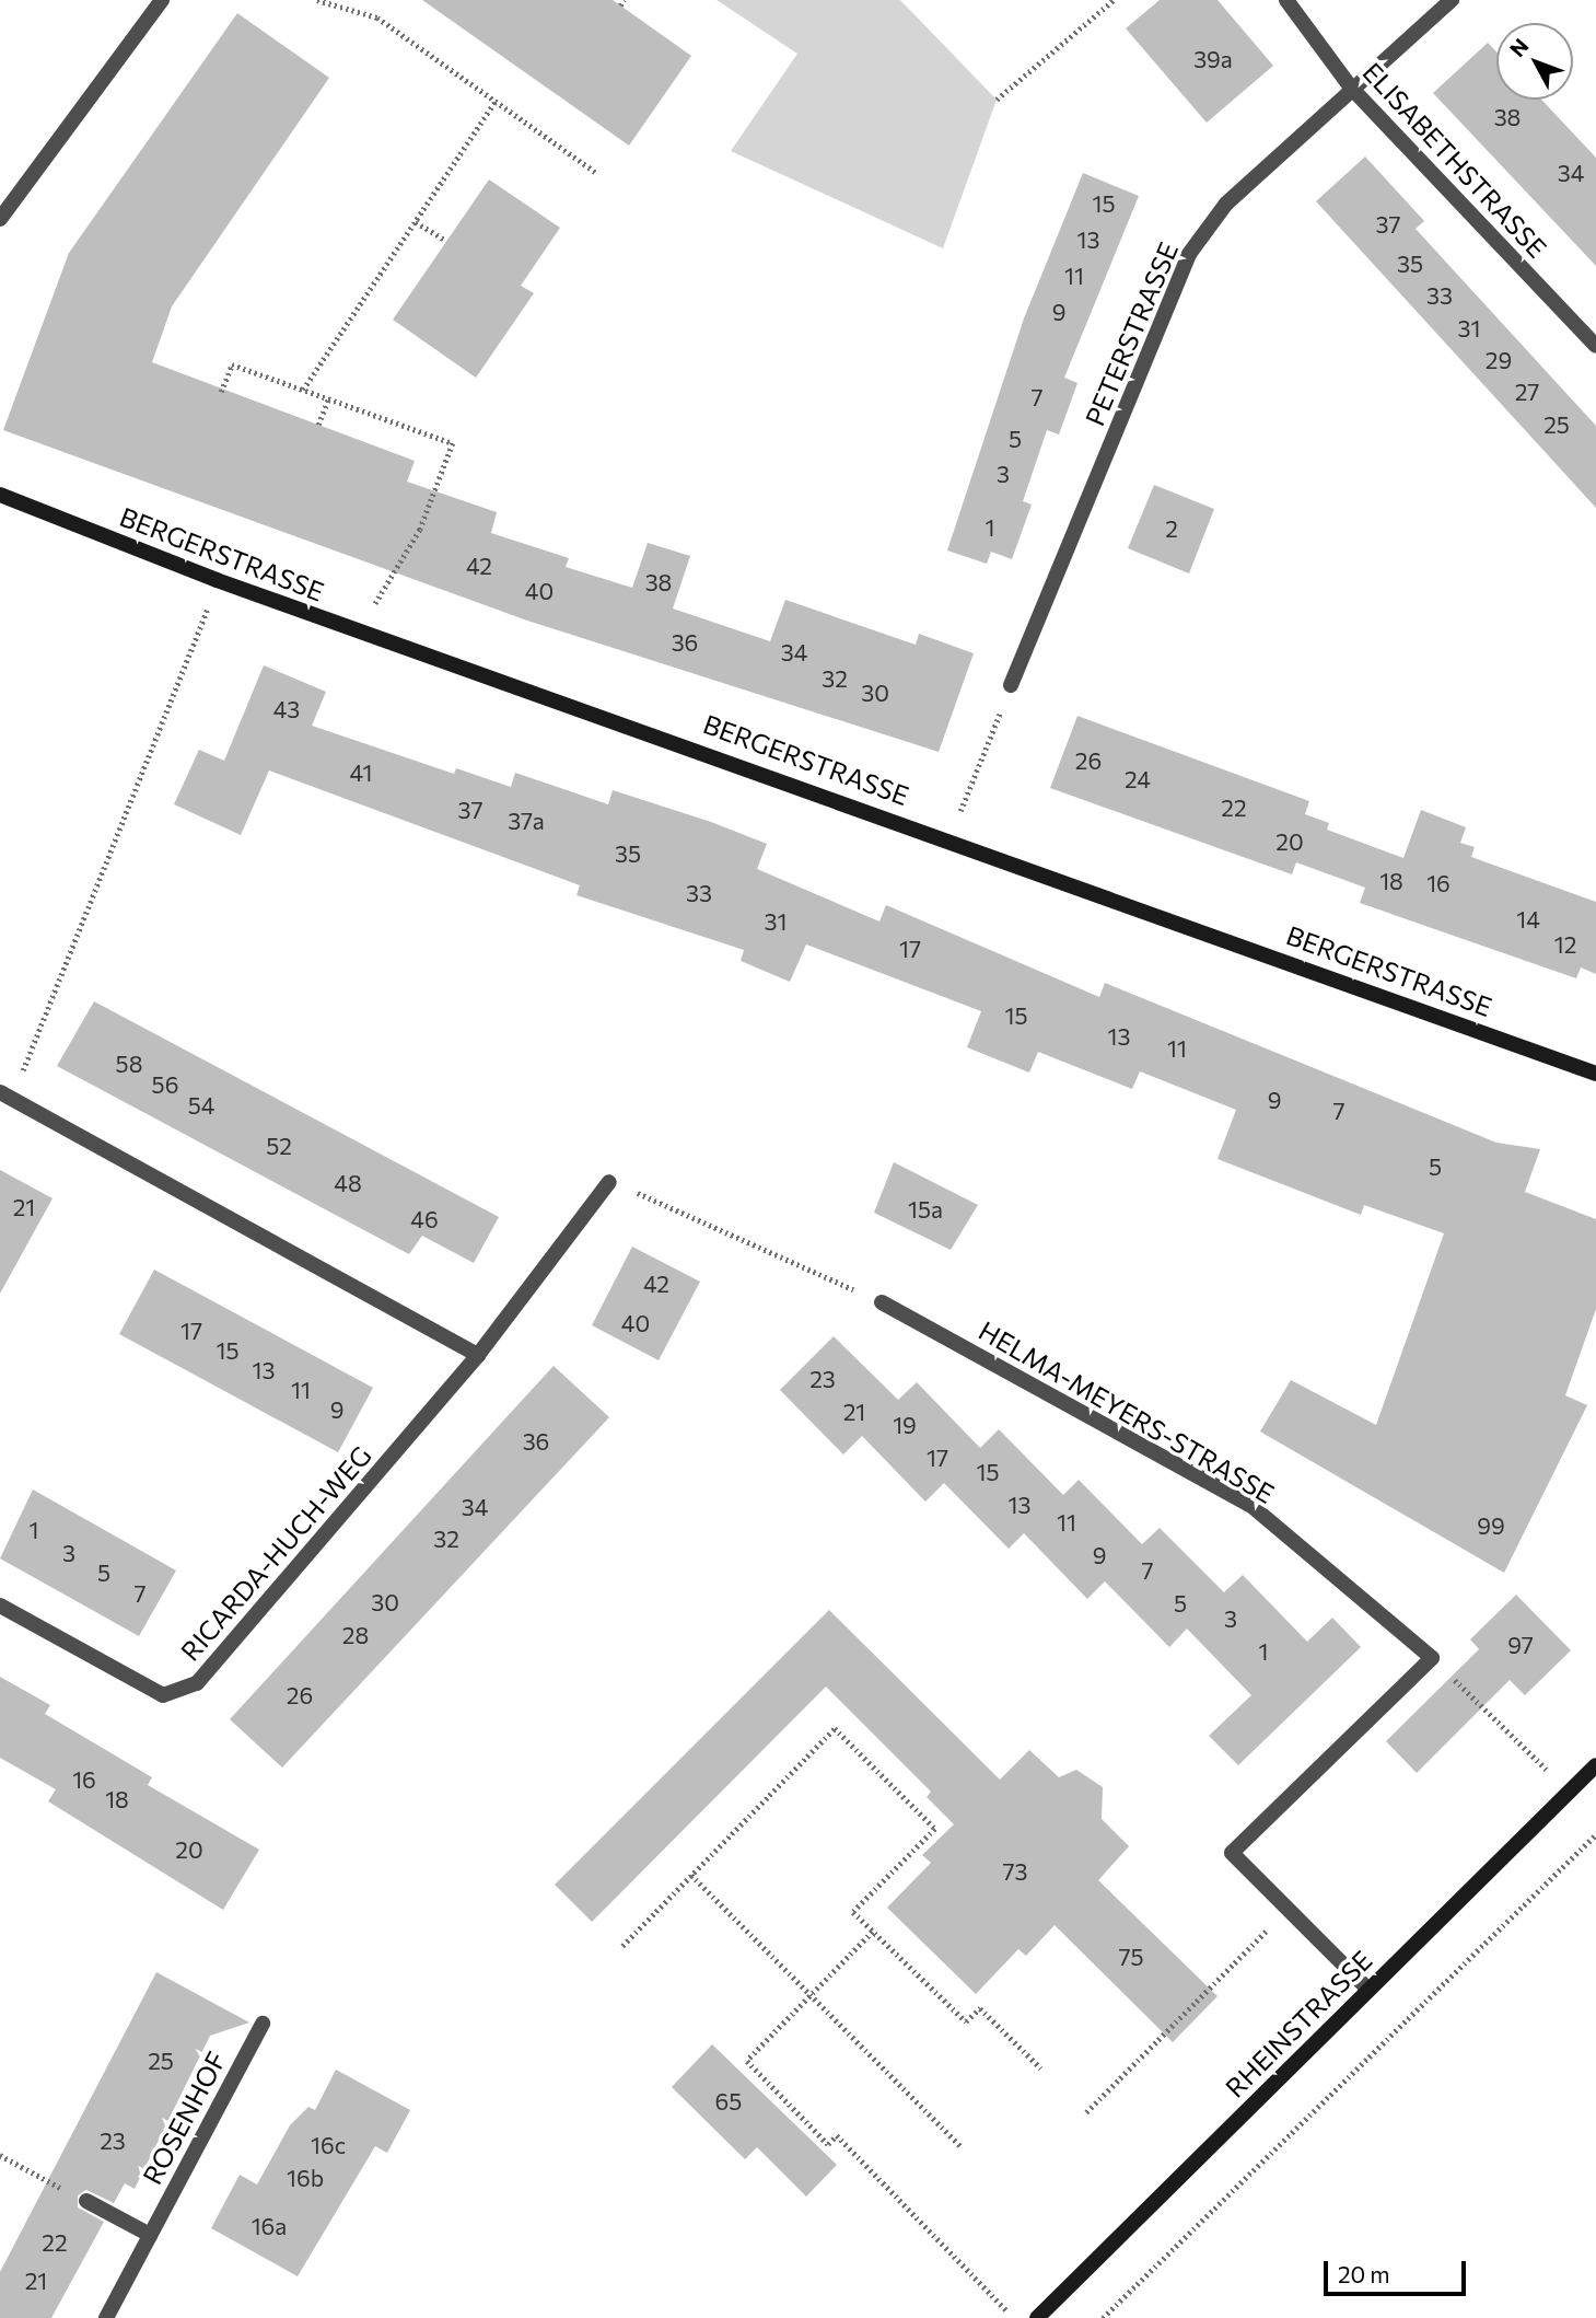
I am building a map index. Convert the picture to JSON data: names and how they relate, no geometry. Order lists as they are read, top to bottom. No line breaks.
{"streets":{"street":["ELISABETHSTRASSE","PETERSTRASSE","BERGERSTRASSE","HELMA-MEYERS-STRASSE","RICARDA-HUCH-WEG","RHEINSTRASSE","ROSENHOF"]},"crossings":[["ELISABETHSTRASSE","PETERSTRASSE"]],"house_numbers":["39a","38","34","15","37","13","35","11","33","9","31","29","27","7","25","5","3","1","2","42","38","40","36","34","32","30","43","26","41","24","22","37","37a","20","35","18","16","33","14","31","12","17","15","13","11","58","56","9","54","7","52","5","48","21","15a","46","42","40","17","15","13","23","11","9","21","19","36","17","15","13","34","11","99","1","32","3","9","7","5","7","30","5","3","28","97","1","26","16","18","20","73","75","25","65","23","16c","16b","16a","22","21"],"scale_bar":"20 m","north":"top left"}
